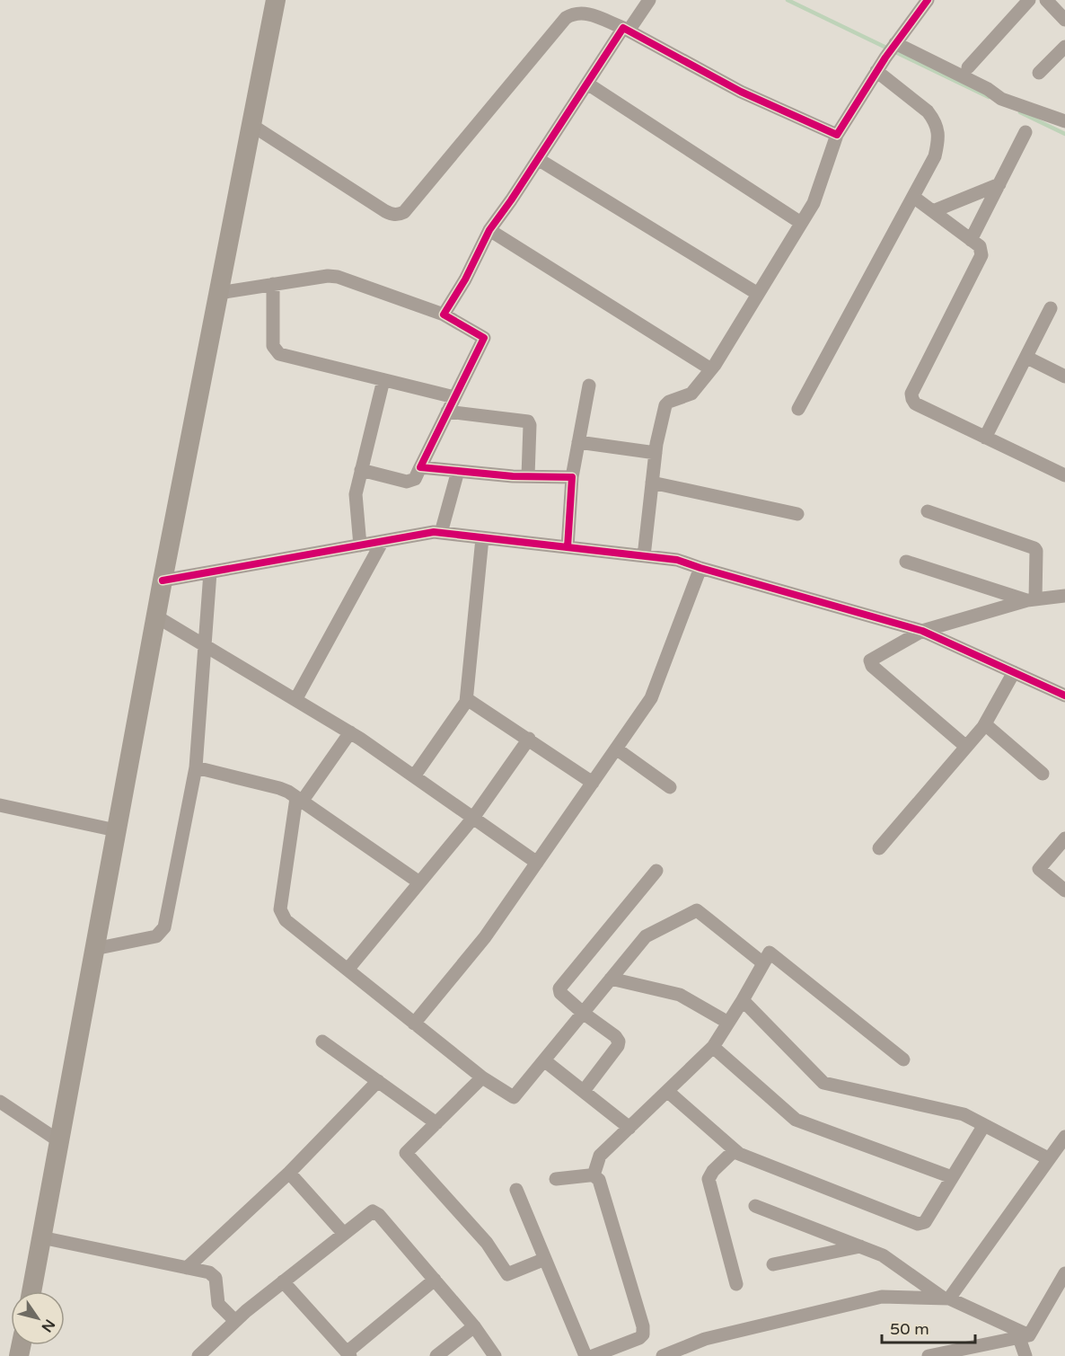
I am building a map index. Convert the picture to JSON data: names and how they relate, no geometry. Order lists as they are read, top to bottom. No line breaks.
{"scale_bar":"50 m","north":"bottom right"}
